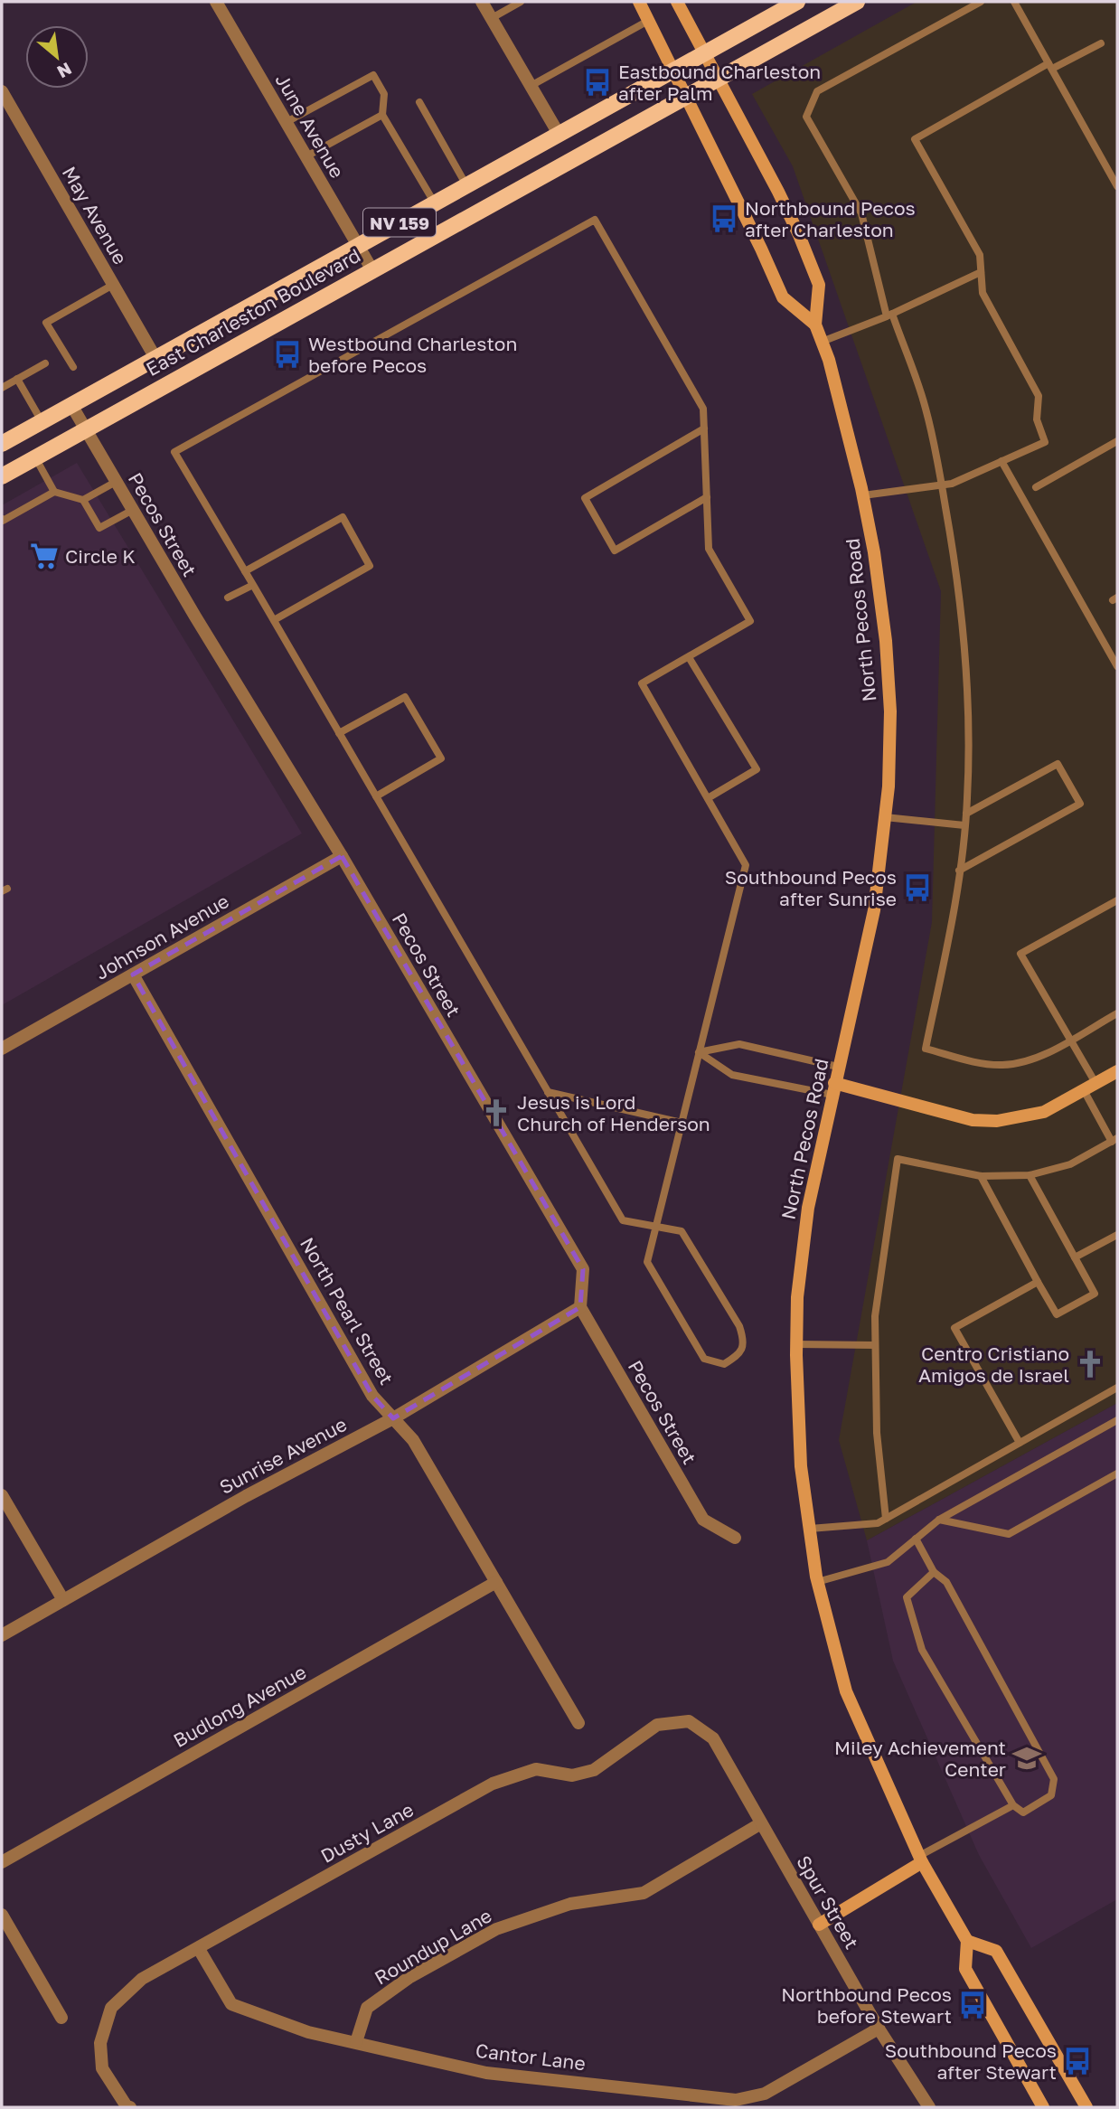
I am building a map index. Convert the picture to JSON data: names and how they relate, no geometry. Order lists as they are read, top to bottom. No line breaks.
{"streets":{"main road":["NV 159","East Charleston Boulevard","North Pecos Road"],"street":["June Avenue","May Avenue","Pecos Street","Johnson Avenue","North Pearl Street","Sunrise Avenue","Budlong Avenue","Dusty Lane","Spur Street","Roundup Lane","Cantor Lane"]},"crossings":[["June Avenue","East Charleston Boulevard"],["May Avenue","East Charleston Boulevard"],["East Charleston Boulevard","Pecos Street"],["East Charleston Boulevard","North Pecos Road"],["Pecos Street","Johnson Avenue"],["Pecos Street","Sunrise Avenue"],["Johnson Avenue","North Pearl Street"],["North Pearl Street","Sunrise Avenue"],["North Pearl Street","Budlong Avenue"],["Dusty Lane","Spur Street"],["Dusty Lane","Cantor Lane"],["Spur Street","Roundup Lane"],["Spur Street","Cantor Lane"],["Roundup Lane","Cantor Lane"]],"places":{"bus stop":["Eastbound Charleston after Palm","Northbound Pecos after Charleston","Westbound Charleston before Pecos","Southbound Pecos after Sunrise","Northbound Pecos before Stewart","Southbound Pecos after Stewart"],"supermarket":["Circle K"],"church":["Jesus is Lord Church of Henderson","Centro Cristiano Amigos de Israel"],"school or university":["Miley Achievement Center"]},"north":"bottom right"}
